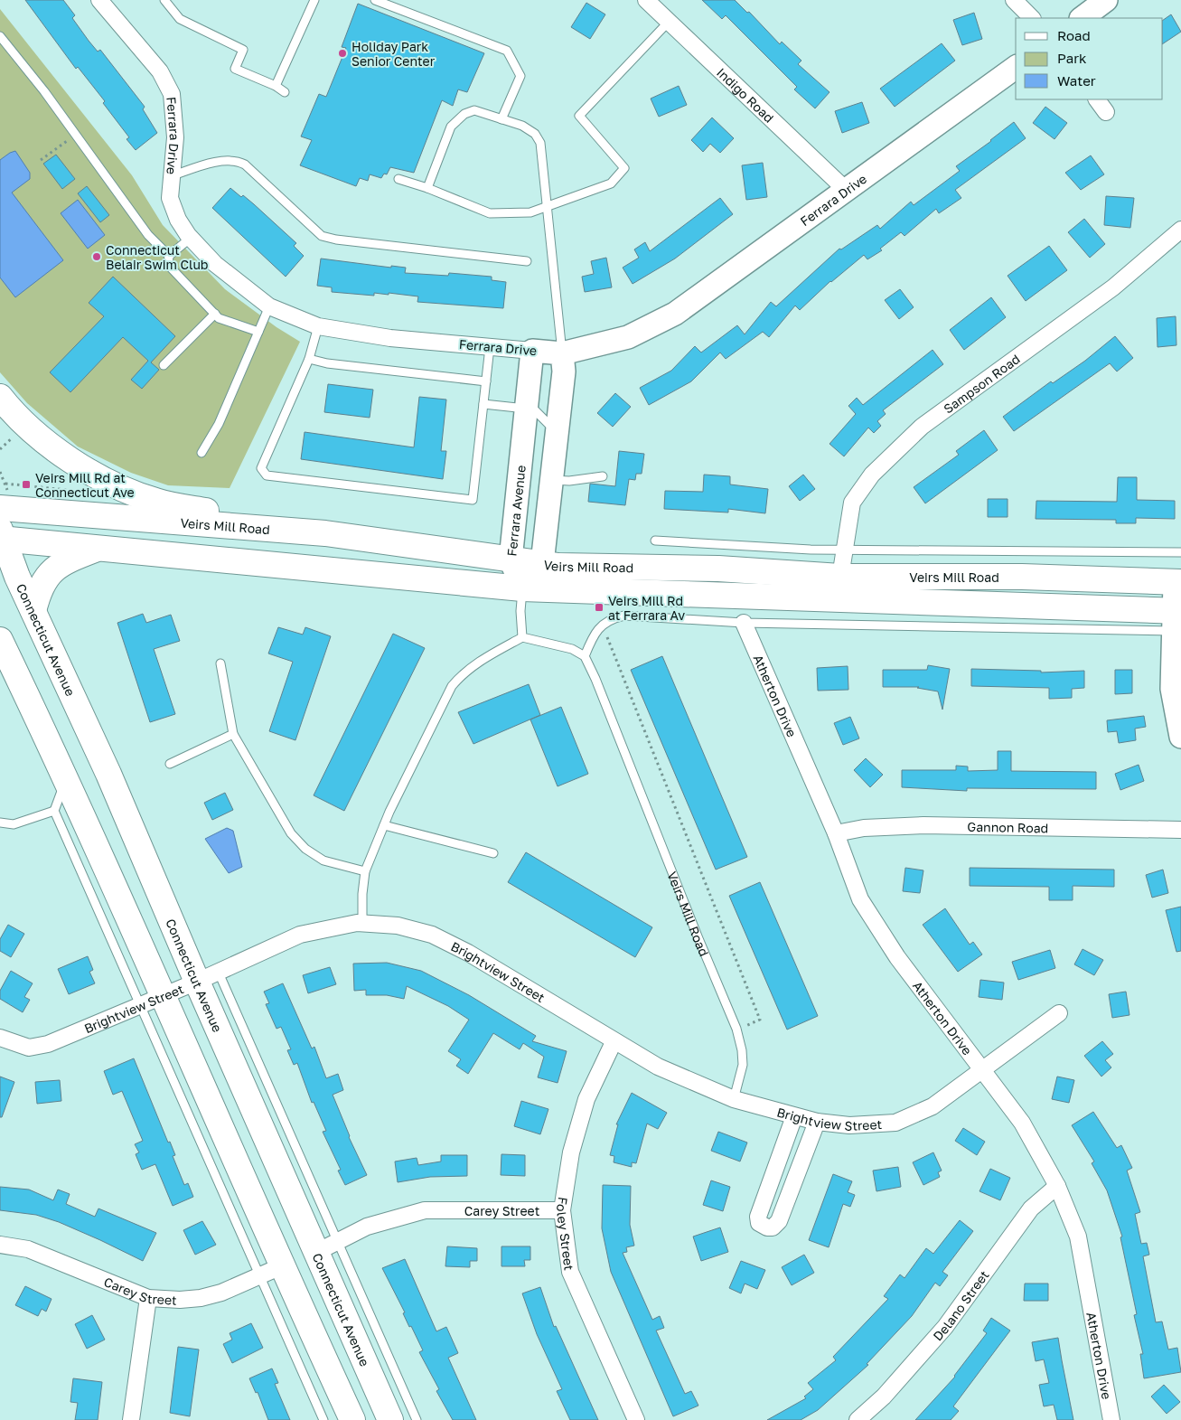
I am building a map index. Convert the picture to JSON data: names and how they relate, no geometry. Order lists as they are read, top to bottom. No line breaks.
{"streets":{"main road":["Veirs Mill Road","Connecticut Avenue"],"street":["Indigo Road","Ferrara Drive","Sampson Road","Ferrara Avenue","Atherton Drive","Gannon Road","Brightview Street","Carey Street","Foley Street","Delano Street"]},"crossings":[["Indigo Road","Ferrara Drive"],["Ferrara Drive","Ferrara Avenue"],["Sampson Road","Veirs Mill Road"],["Ferrara Avenue","Veirs Mill Road"],["Veirs Mill Road","Connecticut Avenue"],["Veirs Mill Road","Brightview Street"],["Connecticut Avenue","Brightview Street"],["Connecticut Avenue","Carey Street"],["Atherton Drive","Gannon Road"],["Atherton Drive","Brightview Street"],["Atherton Drive","Delano Street"],["Brightview Street","Foley Street"],["Carey Street","Foley Street"]],"places":{"other":["Holiday Park Senior Center","Connecticut Belair Swim Club"],"transit":["Veirs Mill Rd at Connecticut Ave","Veirs Mill Rd at Ferrara Av"]},"legend":["Road","Park","Water"]}
